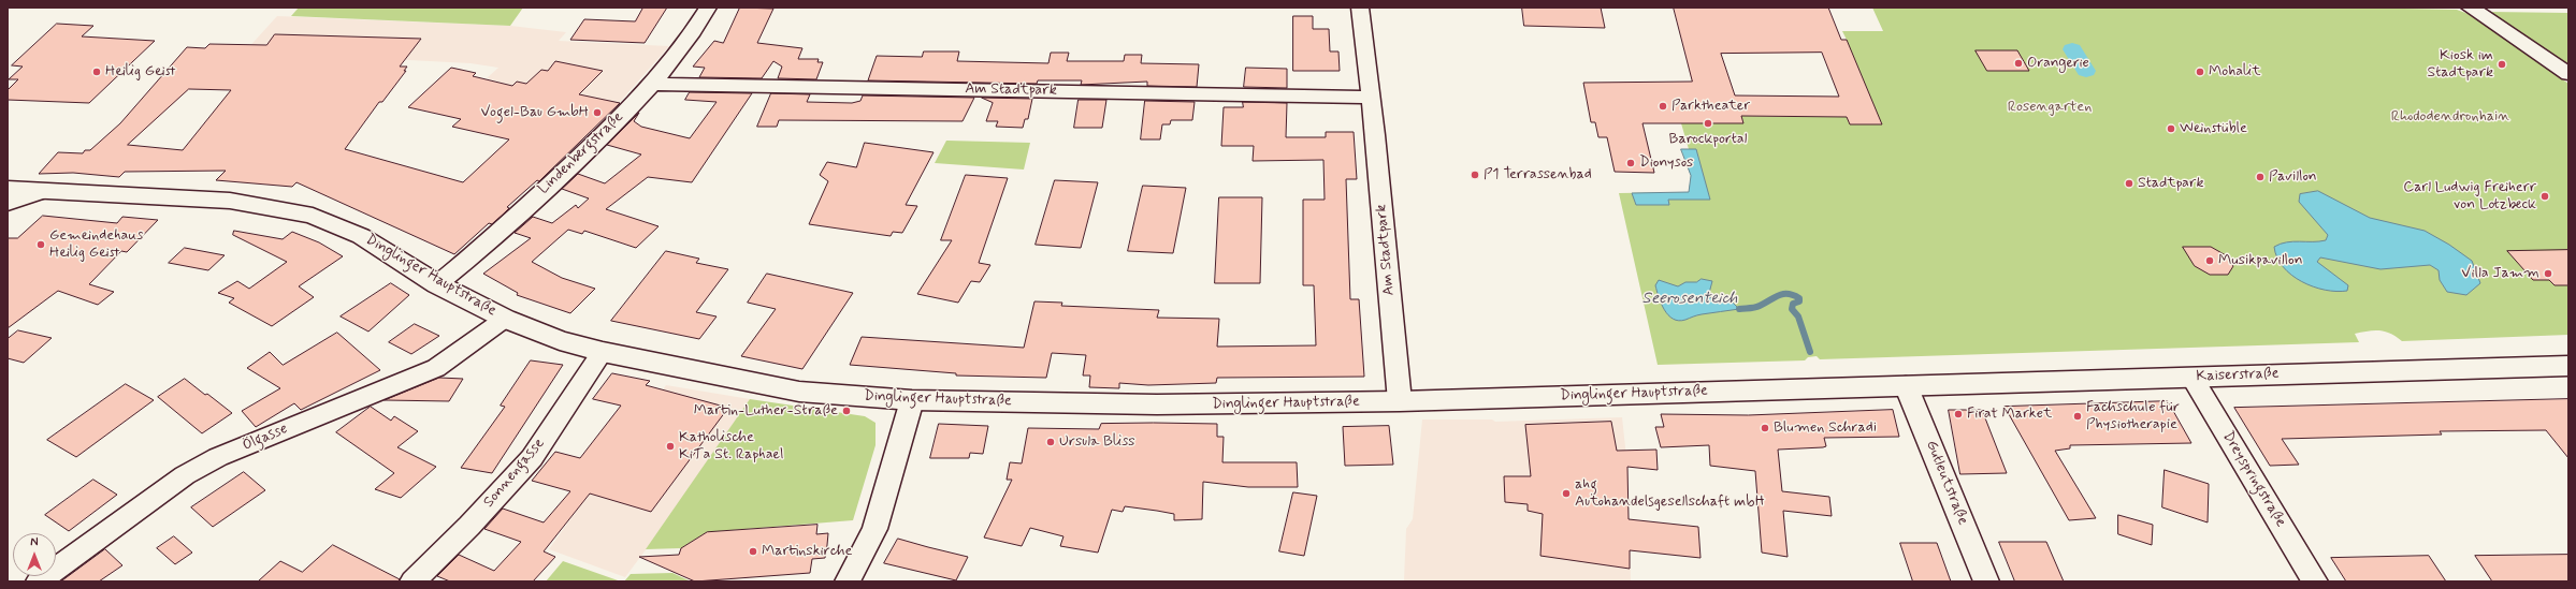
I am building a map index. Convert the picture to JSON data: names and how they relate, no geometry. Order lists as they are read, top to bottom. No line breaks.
{"streets":{"street":["Am Stadtpark","Lindenbergstraße","Dinglinger Hauptstraße","Kaiserstraße","Ölgasse","Sonnengasse","Dreyspringstraße","Gutleutstraße"]},"crossings":[["Am Stadtpark","Lindenbergstraße"],["Am Stadtpark","Dinglinger Hauptstraße"],["Lindenbergstraße","Dinglinger Hauptstraße"],["Dinglinger Hauptstraße","Kaiserstraße"],["Dinglinger Hauptstraße","Ölgasse"],["Dinglinger Hauptstraße","Sonnengasse"],["Dinglinger Hauptstraße","Gutleutstraße"],["Kaiserstraße","Dreyspringstraße"],["Kaiserstraße","Gutleutstraße"]],"water":["Seerosenteich"],"parks":["Rosengarten","Rhododendronhain"],"places":["Orangerie","Kiosk im Stadtpark","Heilig Geist","Mohalit","Parktheater","Vogel-Bau GmbH","Barockportal","Weinstüble","Dionysos","P1 Terrassenbad","Pavillon","Stadtpark","Carl Ludwig Freiherr von Lotzbeck","Gemeindehaus Heilig Geist","Musikpavillon","Villa Jamm","Martin-Luther-Straße","Firat Market","Fachschule für Physiotherapie","Blumen Schradi","Ursula Bliss","Katholische KiTa St. Raphael","ahg Autohandelsgesellschaft mbH","Martinskirche"],"north":"top"}
